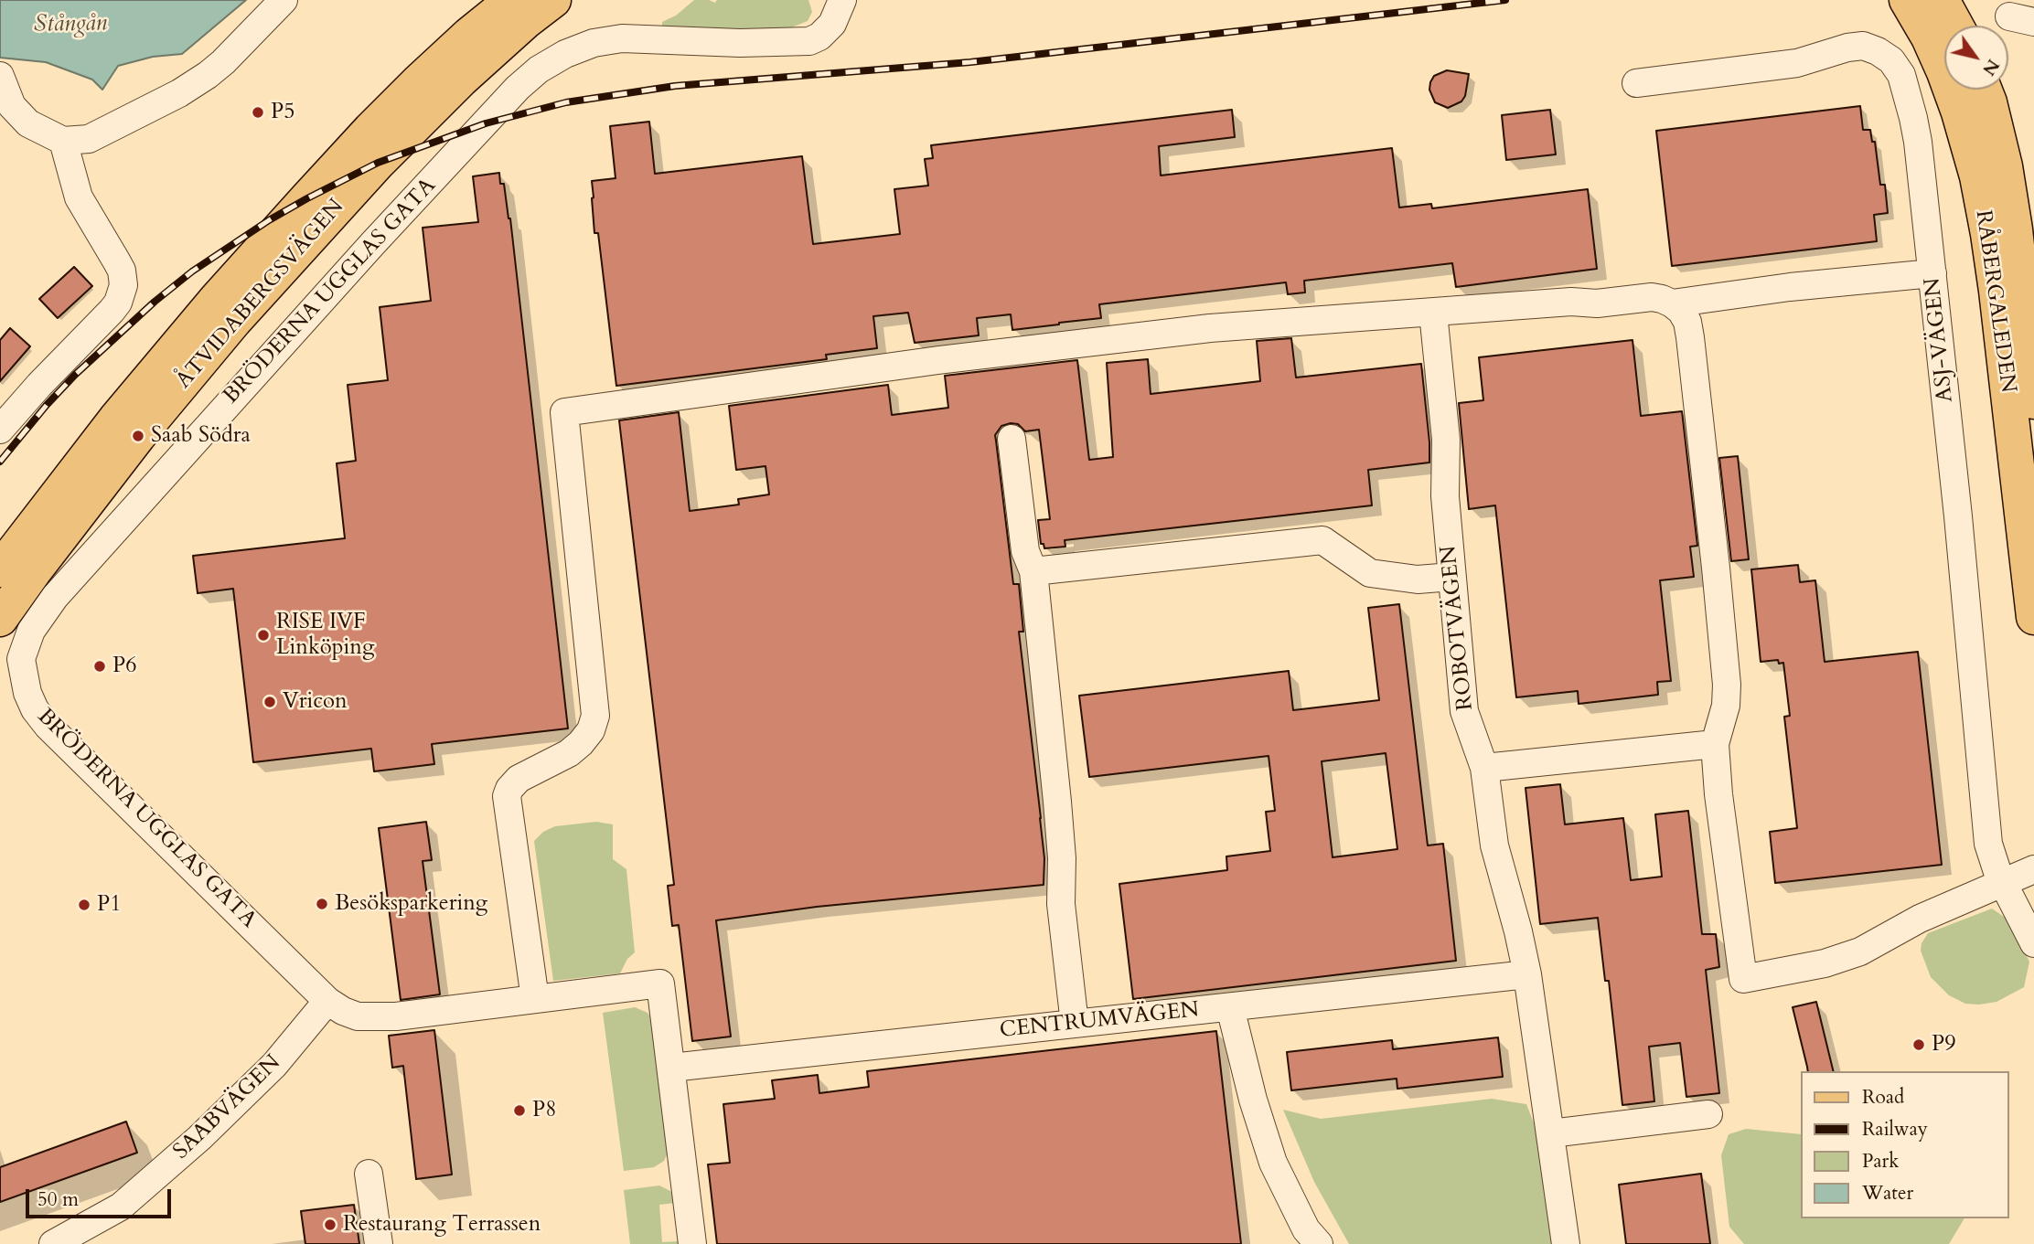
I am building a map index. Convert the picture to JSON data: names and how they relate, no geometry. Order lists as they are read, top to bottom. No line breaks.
{"streets":{"main road":["ÅTVIDABERGSVÄGEN","RÅBERGALEDEN"],"street":["BRÖDERNA UGGLAS GATA","ASJ-VÄGEN","ROBOTVÄGEN","CENTRUMVÄGEN","SAABVÄGEN"]},"crossings":[["BRÖDERNA UGGLAS GATA","CENTRUMVÄGEN"],["BRÖDERNA UGGLAS GATA","SAABVÄGEN"],["ROBOTVÄGEN","CENTRUMVÄGEN"]],"water":["Stångån"],"places":["P5","Saab Södra","RISE IVF Linköping","P6","Vricon","Besöksparkering","P1","P9","P8","Restaurang Terrassen"],"legend":["Road","Railway","Park","Water"],"scale_bar":"50 m","north":"bottom right"}
